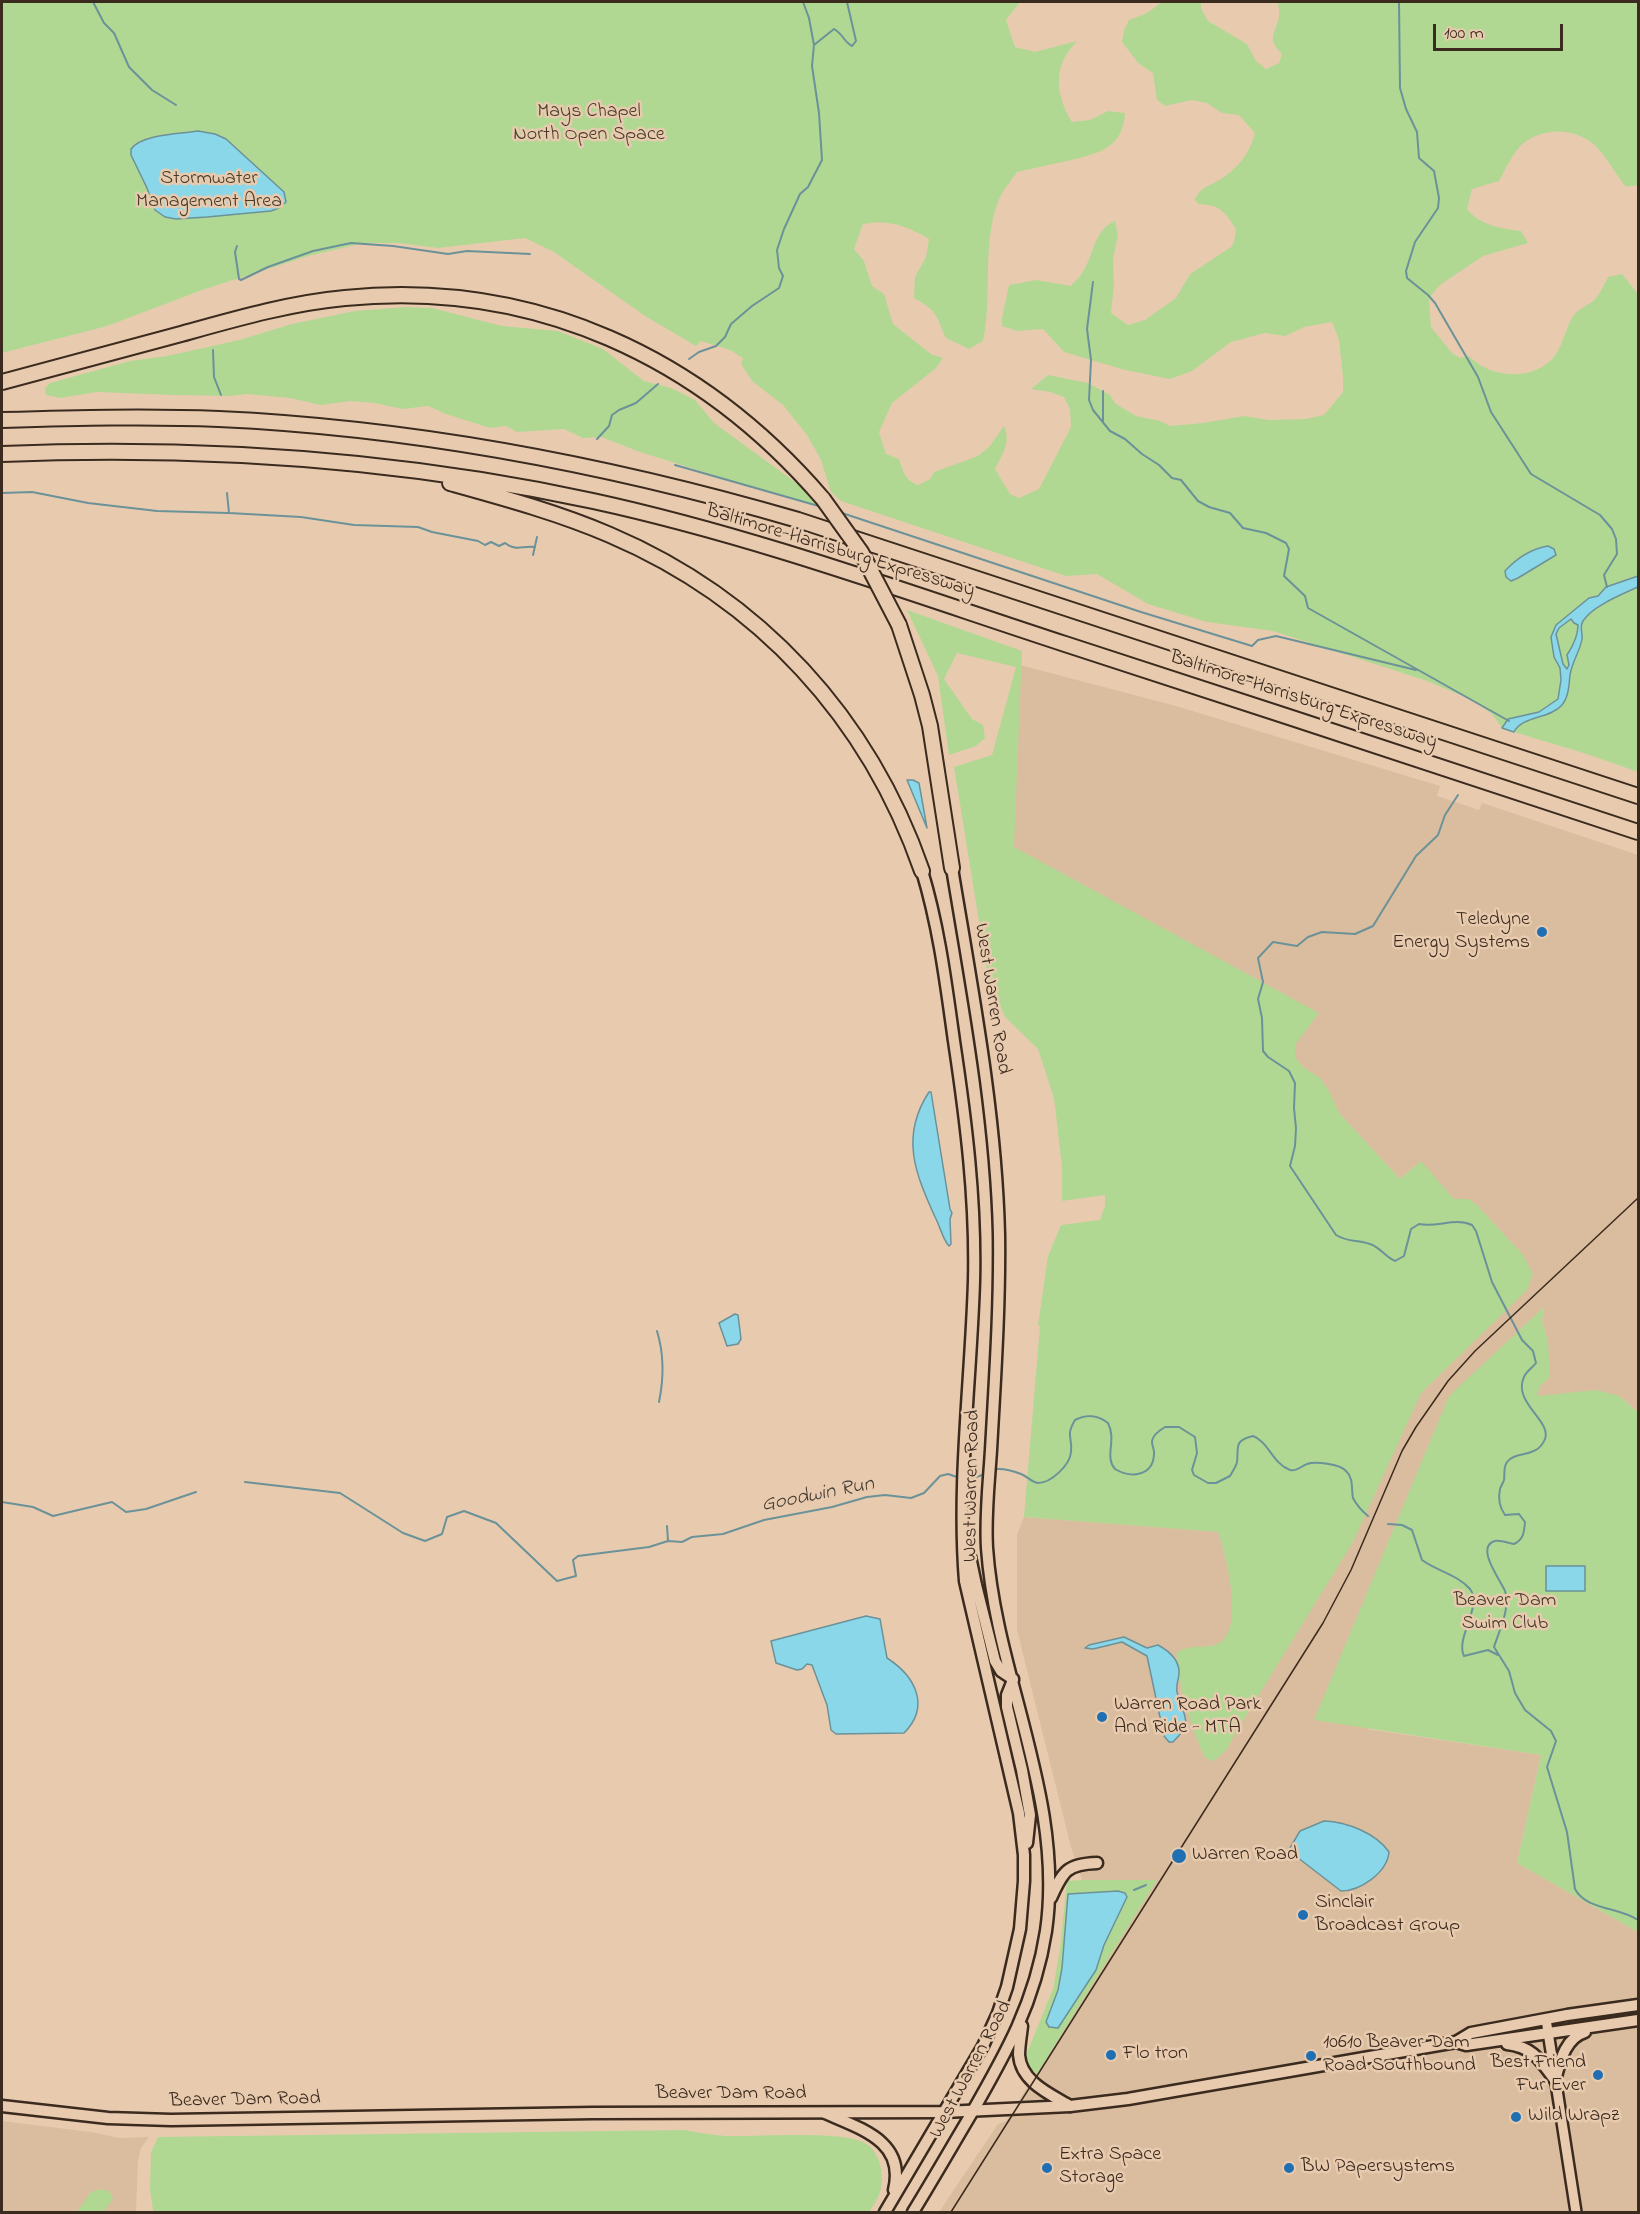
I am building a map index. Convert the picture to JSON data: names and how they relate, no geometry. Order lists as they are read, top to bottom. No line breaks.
{"streets":{"highway":["Baltimore-Harrisburg Expressway"],"main road":["West Warren Road","Beaver Dam Road"]},"crossings":[["West Warren Road","Beaver Dam Road"]],"water":["Goodwin Run"],"parks":["Mays Chapel North Open Space","Stormwater Management Area","Beaver Dam Swim Club"],"places":["Teledyne Energy Systems","Warren Road Park And Ride - MTA","Warren Road","Sinclair Broadcast Group","Flo tron","10610 Beaver Dam Road Southbound","Best Friend Fur Ever","Wild Wrapz","Extra Space Storage","BW Papersystems"],"scale_bar":"100 m"}
